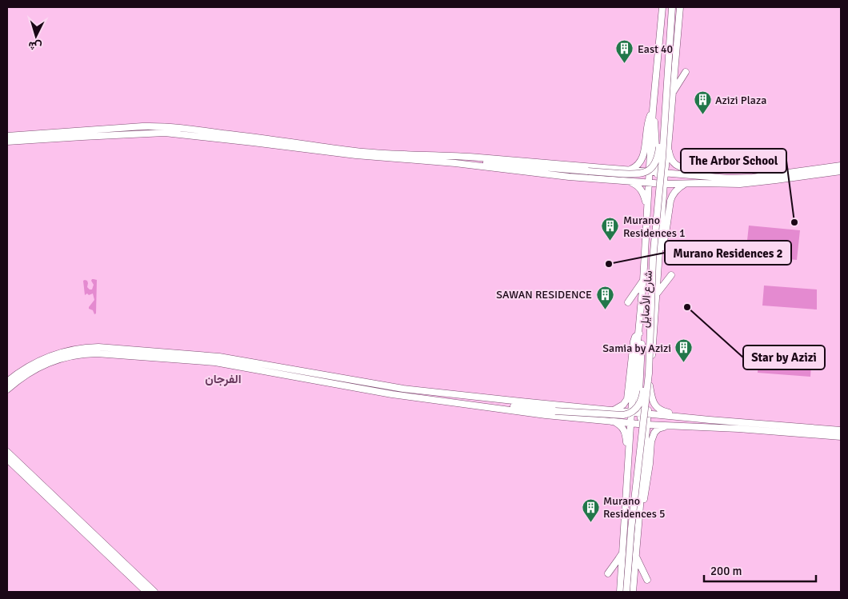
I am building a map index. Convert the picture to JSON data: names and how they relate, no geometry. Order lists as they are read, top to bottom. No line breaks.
{"streets":{"street":["شارع الأصايل"]},"districts":["الفرجان"],"places":{"building":["East 40","Azizi Plaza","Murano Residences 1","SAWAN RESIDENCE","Samia by Azizi","Murano Residences 5"],"other":["The Arbor School","Murano Residences 2","Star by Azizi"]},"scale_bar":"200 m","north":"bottom"}
